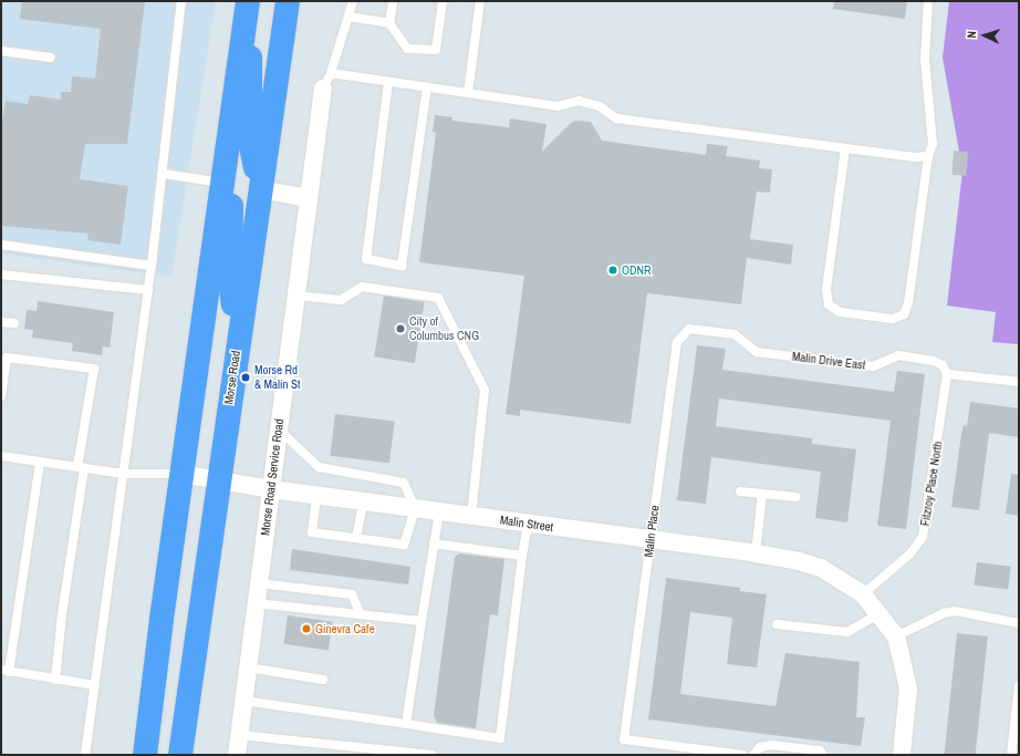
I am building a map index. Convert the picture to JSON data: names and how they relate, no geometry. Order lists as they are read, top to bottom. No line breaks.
{"streets":{"main road":["Morse Road"],"street":["Morse Road Service Road","Malin Street"],"lane":["Malin Drive East","Fitzroy Place North","Malin Place"]},"crossings":[["Malin Drive East","Fitzroy Place North"],["Malin Drive East","Malin Place"],["Morse Road","Malin Street"],["Morse Road Service Road","Malin Street"],["Fitzroy Place North","Malin Street"],["Malin Street","Malin Place"]],"places":["ODNR","City of Columbus CNG","Morse Rd & Malin St","Ginevra Cafe"],"north":"left"}
